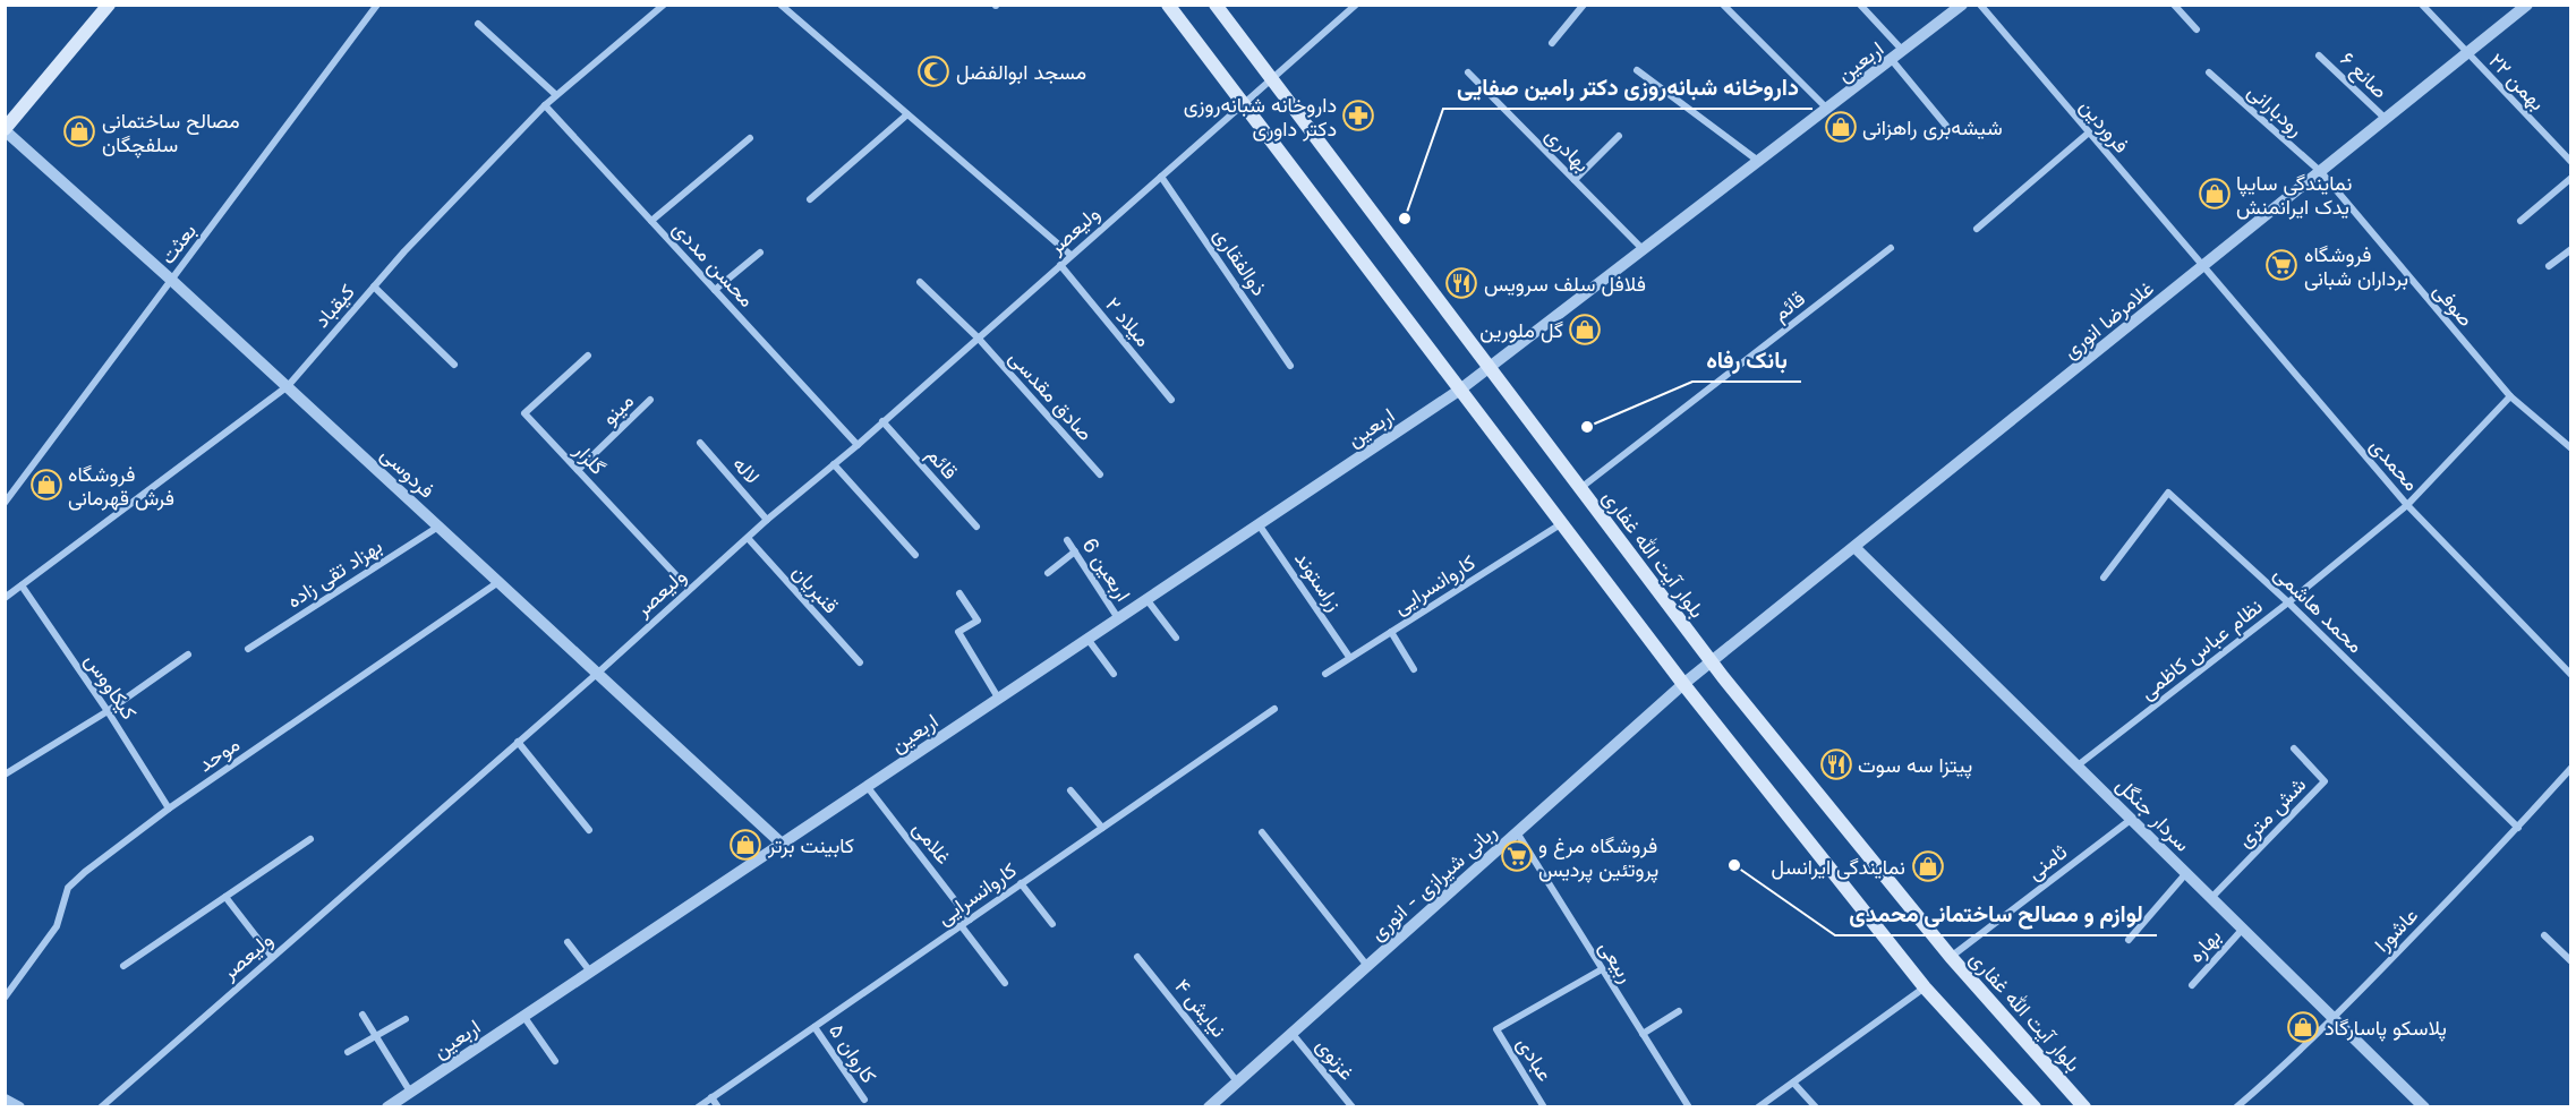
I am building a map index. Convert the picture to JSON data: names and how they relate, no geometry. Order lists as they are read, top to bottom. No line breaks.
{"streets":{"main road":["بلوار آیت الله غفاری"],"street":["اربعین","صانع ۶","۲۲ بهمن","رودبارانی","فروردین","بهادری","ولیعصر","بعثت","ذوالفقاری","محسن مددی","صوفی","کیقباد","قائم","غلامرضا انوری","میلاد ۲","صادق مقدسی","مینو","گلزار","محمدی","لاله","فردوسی","اربعین 6","بهزاد تقی زاده","زراستوند","کاروانسرایی","قنبریان","محمد هاشمی","نظام عباس کاظمی","کیکاووس","موحد","شش متری","سردار جنگل","غلامی","ثامنی","ربانی شیرازی - انوری","عاشورا","بهاره","ربیعی","نیایش ۴","کاروان ۵","غزنوی","عبادی"]},"crossings":[["اربعین","بهادری"],["اربعین","فردوسی"],["اربعین","بلوار آیت الله غفاری"],["اربعین","اربعین 6"],["اربعین","زراستوند"],["اربعین","غلامی"],["صانع ۶","غلامرضا انوری"],["۲۲ بهمن","غلامرضا انوری"],["رودبارانی","صوفی"],["رودبارانی","غلامرضا انوری"],["فروردین","غلامرضا انوری"],["فروردین","محمدی"],["ولیعصر","ذوالفقاری"],["ولیعصر","محسن مددی"],["ولیعصر","قائم"],["ولیعصر","میلاد ۲"],["ولیعصر","صادق مقدسی"],["ولیعصر","گلزار"],["ولیعصر","لاله"],["ولیعصر","فردوسی"],["ولیعصر","بلوار آیت الله غفاری"],["ولیعصر","قنبریان"],["بعثت","فردوسی"],["محسن مددی","کیقباد"],["صوفی","غلامرضا انوری"],["صوفی","نظام عباس کاظمی"],["کیقباد","فردوسی"],["کیقباد","کیکاووس"],["قائم","بلوار آیت الله غفاری"],["غلامرضا انوری","محمدی"],["غلامرضا انوری","بلوار آیت الله غفاری"],["غلامرضا انوری","سردار جنگل"],["غلامرضا انوری","ربانی شیرازی - انوری"],["مینو","گلزار"],["محمدی","نظام عباس کاظمی"],["فردوسی","بهزاد تقی زاده"],["فردوسی","موحد"],["بلوار آیت الله غفاری","ثامنی"],["بلوار آیت الله غفاری","ربانی شیرازی - انوری"],["زراستوند","کاروانسرایی"],["کاروانسرایی","غلامی"],["کاروانسرایی","کاروان ۵"],["محمد هاشمی","نظام عباس کاظمی"],["محمد هاشمی","عاشورا"],["نظام عباس کاظمی","سردار جنگل"],["کیکاووس","موحد"],["شش متری","سردار جنگل"],["سردار جنگل","ثامنی"],["سردار جنگل","عاشورا"],["سردار جنگل","بهاره"],["ربانی شیرازی - انوری","ربیعی"],["ربانی شیرازی - انوری","نیایش ۴"],["ربانی شیرازی - انوری","غزنوی"],["ربیعی","عبادی"]],"places":{"mosque":["مسجد ابوالفضل"],"pharmacy":["داروخانه شبانه‌روزی دکتر داوری"],"shop":["شیشه‌بری راهزانی","مصالح ساختمانی سلفچگان","نمایندگی سایپا یدک ایرانمنش","گل ملورین","فروشگاه فرش قهرمانی","کابینت برتر","نمایندگی ایرانسل","پلاسکو پاسارگاد"],"other":["داروخانه شبانه‌روزی دکتر رامین صفایی","بانک رفاه","لوازم و مصالح ساختمانی محمدی"],"supermarket":["فروشگاه برداران شبانی","فروشگاه مرغ و پروتئین پردیس"],"restaurant":["فلافل سلف سرویس","پیتزا سه سوت"]}}
